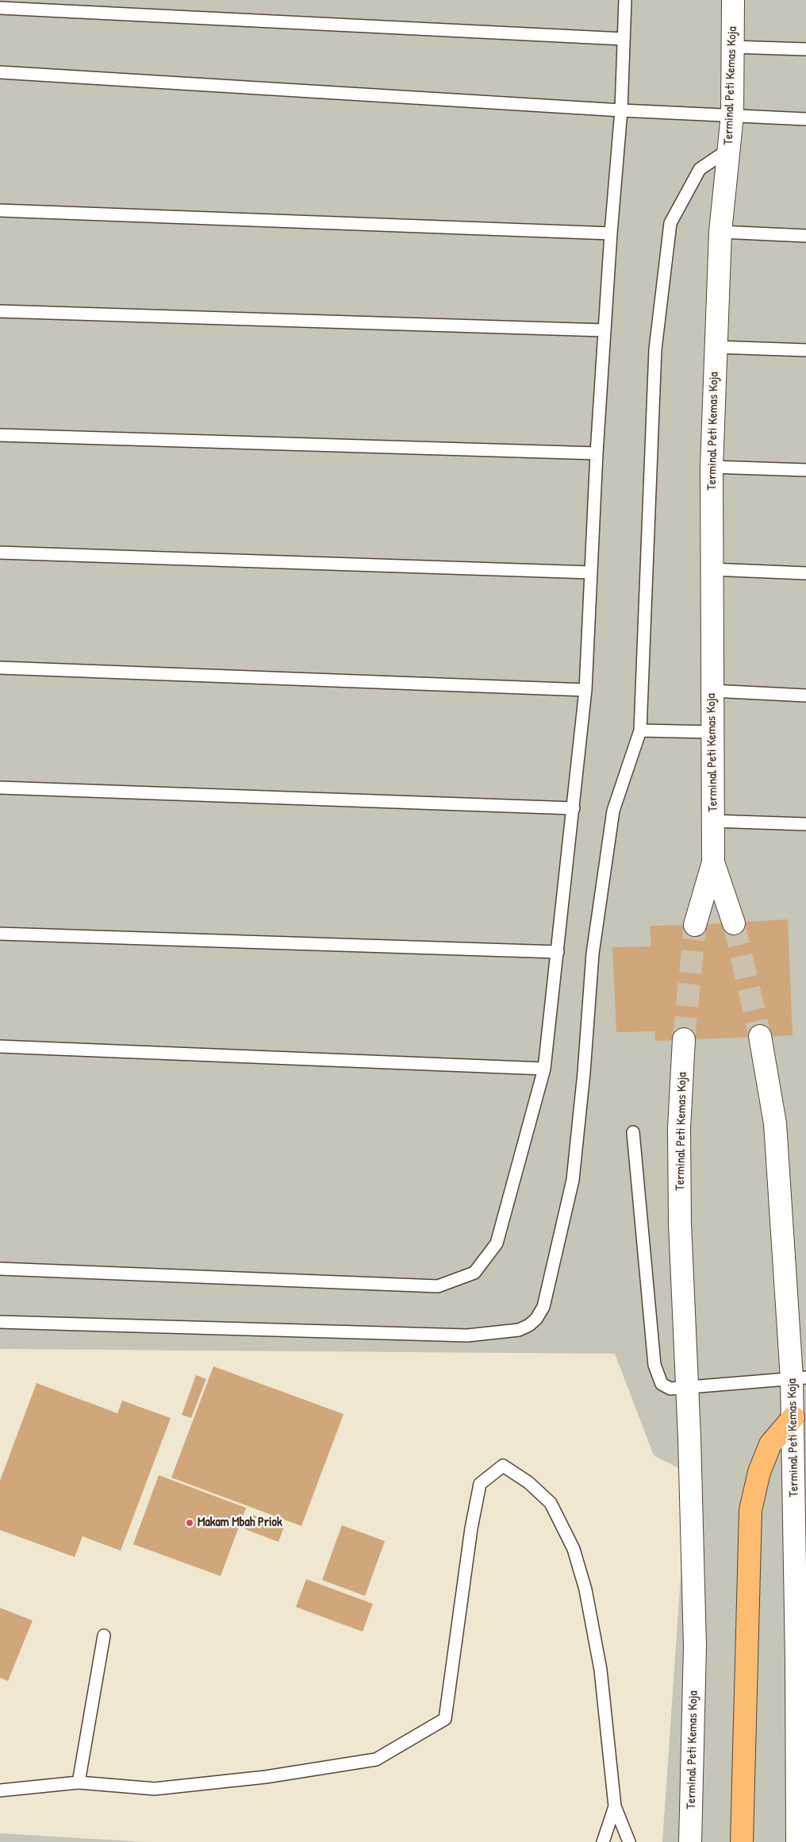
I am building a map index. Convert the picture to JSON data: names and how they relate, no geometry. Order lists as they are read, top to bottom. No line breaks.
{"streets":{"street":["Terminal Peti Kemas Koja"]},"places":["Makam Mbah Priok"]}
